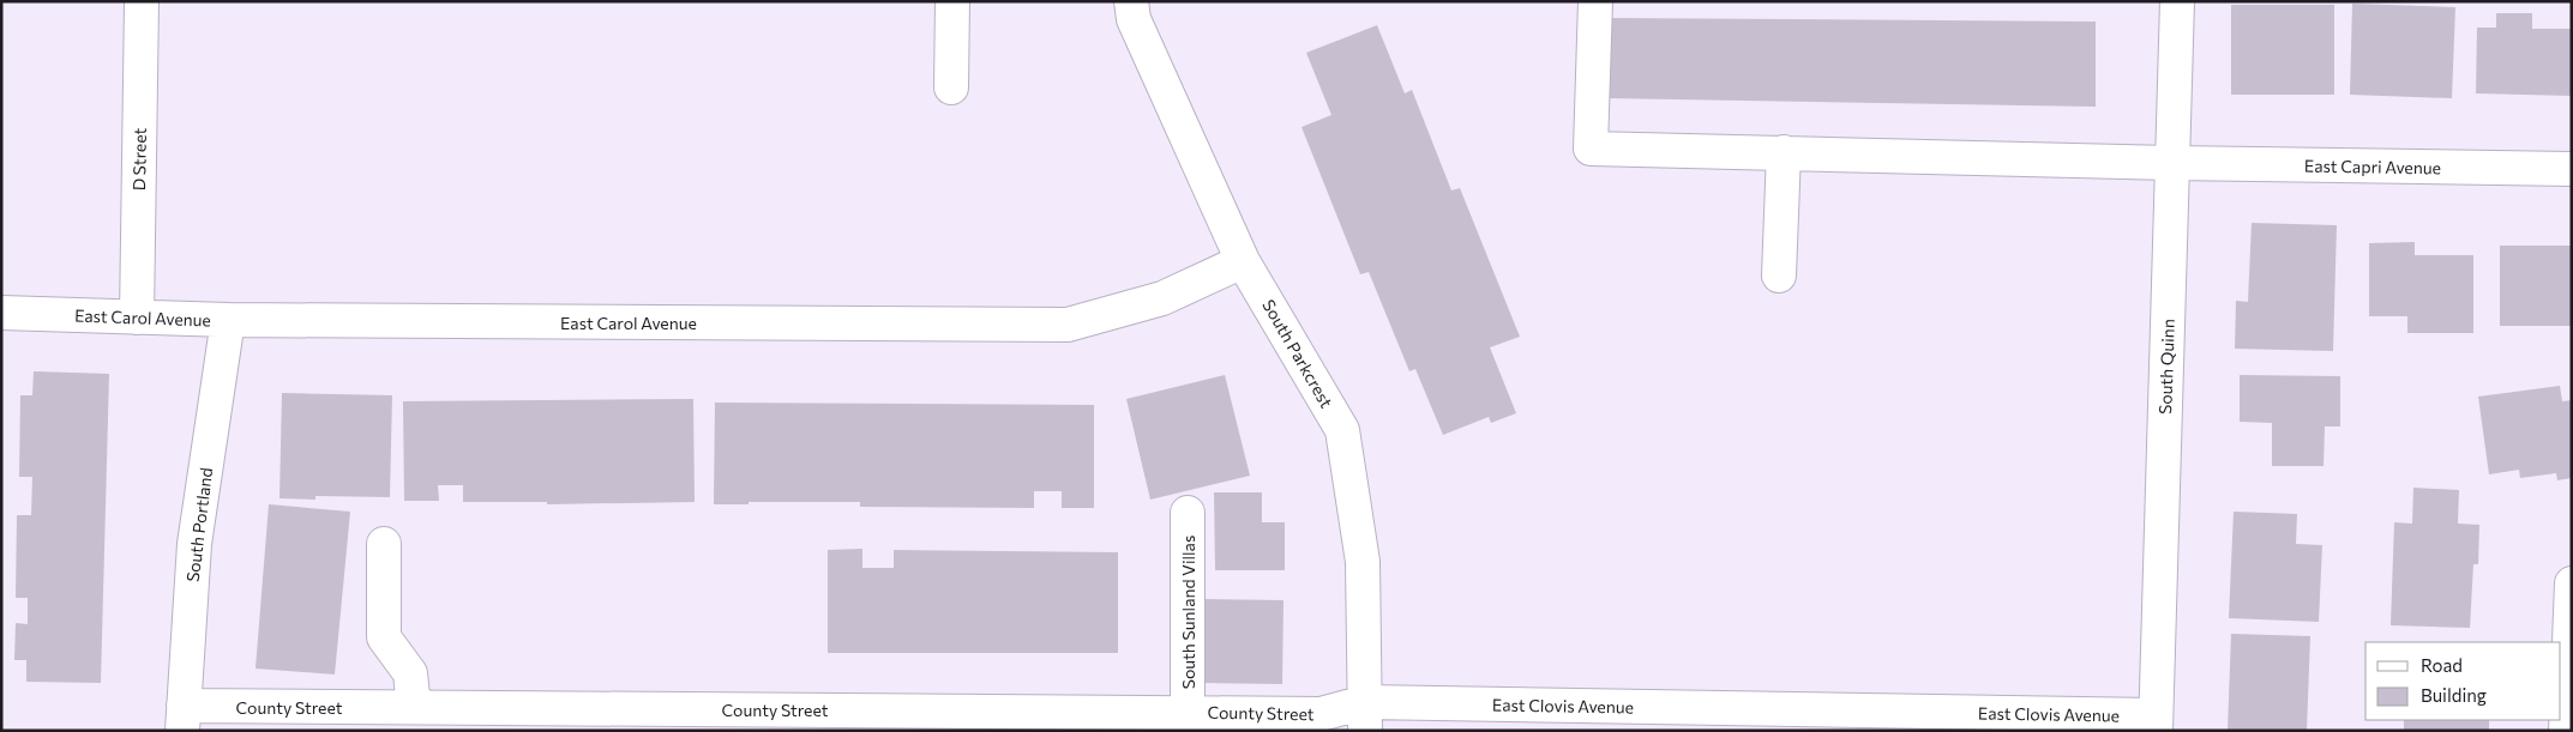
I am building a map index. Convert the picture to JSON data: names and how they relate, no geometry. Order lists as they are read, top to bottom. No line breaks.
{"streets":{"street":["D Street","East Capri Avenue","East Carol Avenue","South Parkcrest","South Quinn","South Portland","South Sunland Villas","East Clovis Avenue","County Street"]},"crossings":[["D Street","East Carol Avenue"],["East Capri Avenue","South Quinn"],["East Carol Avenue","South Parkcrest"],["East Carol Avenue","South Portland"],["South Parkcrest","East Clovis Avenue"],["South Parkcrest","County Street"],["South Quinn","East Clovis Avenue"],["South Portland","County Street"],["South Sunland Villas","County Street"],["East Clovis Avenue","County Street"]],"legend":["Road","Building"]}
